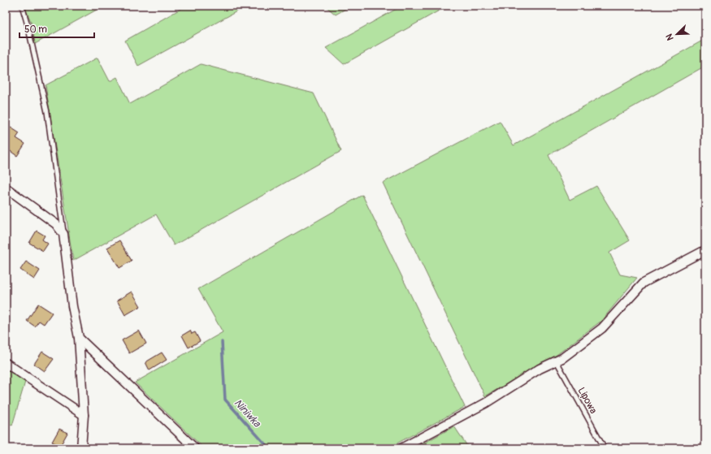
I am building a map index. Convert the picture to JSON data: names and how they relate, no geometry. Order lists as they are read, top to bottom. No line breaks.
{"streets":{"lane":["Lipowa"]},"water":["Niniwka"],"scale_bar":"50 m","north":"bottom left"}
